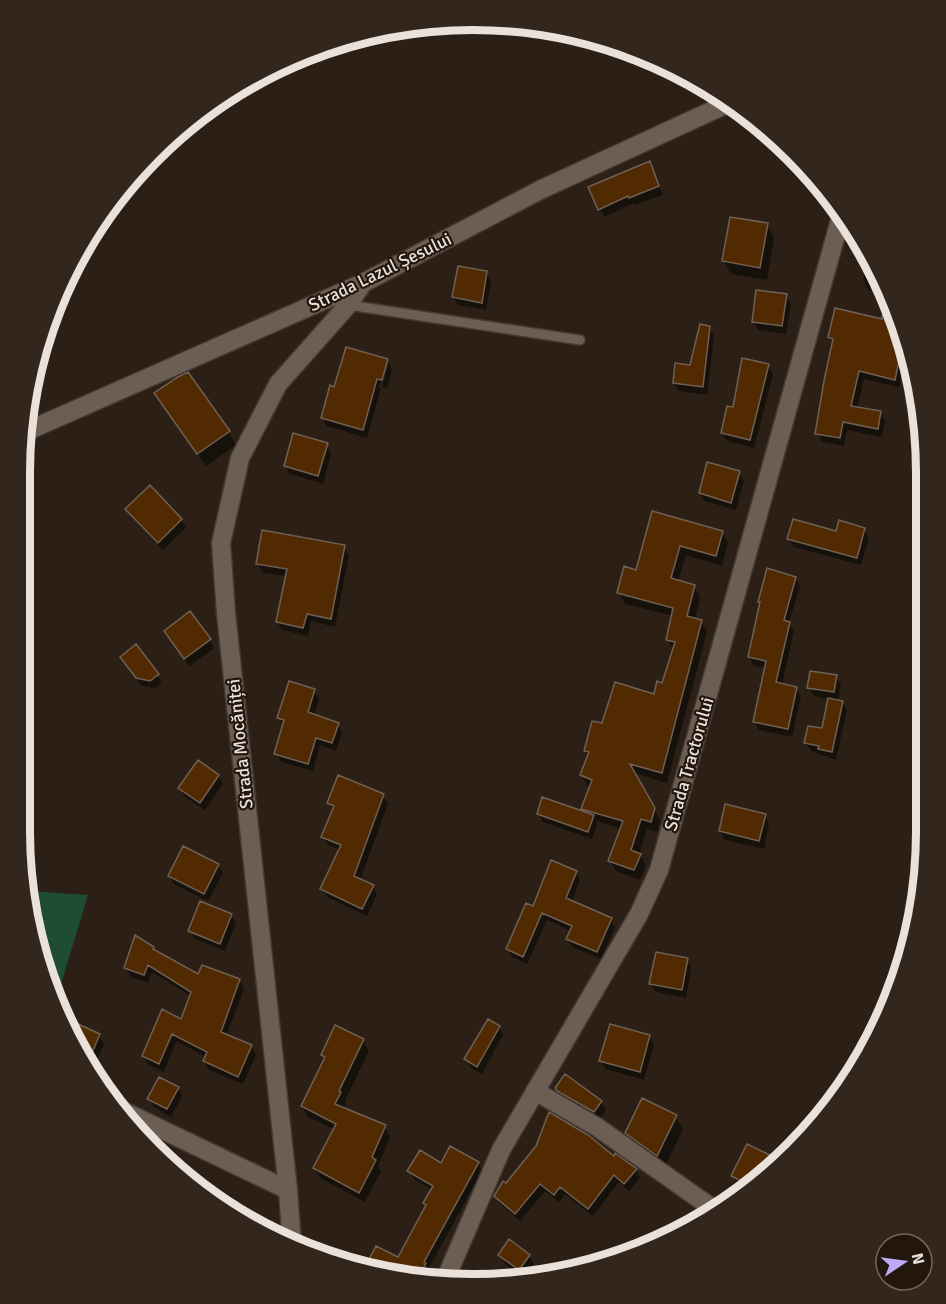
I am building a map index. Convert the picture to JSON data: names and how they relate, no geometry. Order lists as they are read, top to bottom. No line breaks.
{"streets":{"street":["Strada Lazul Șesului","Strada Mocăniței","Strada Tractorului"]},"crossings":[["Strada Lazul Șesului","Strada Mocăniței"]],"north":"right"}
